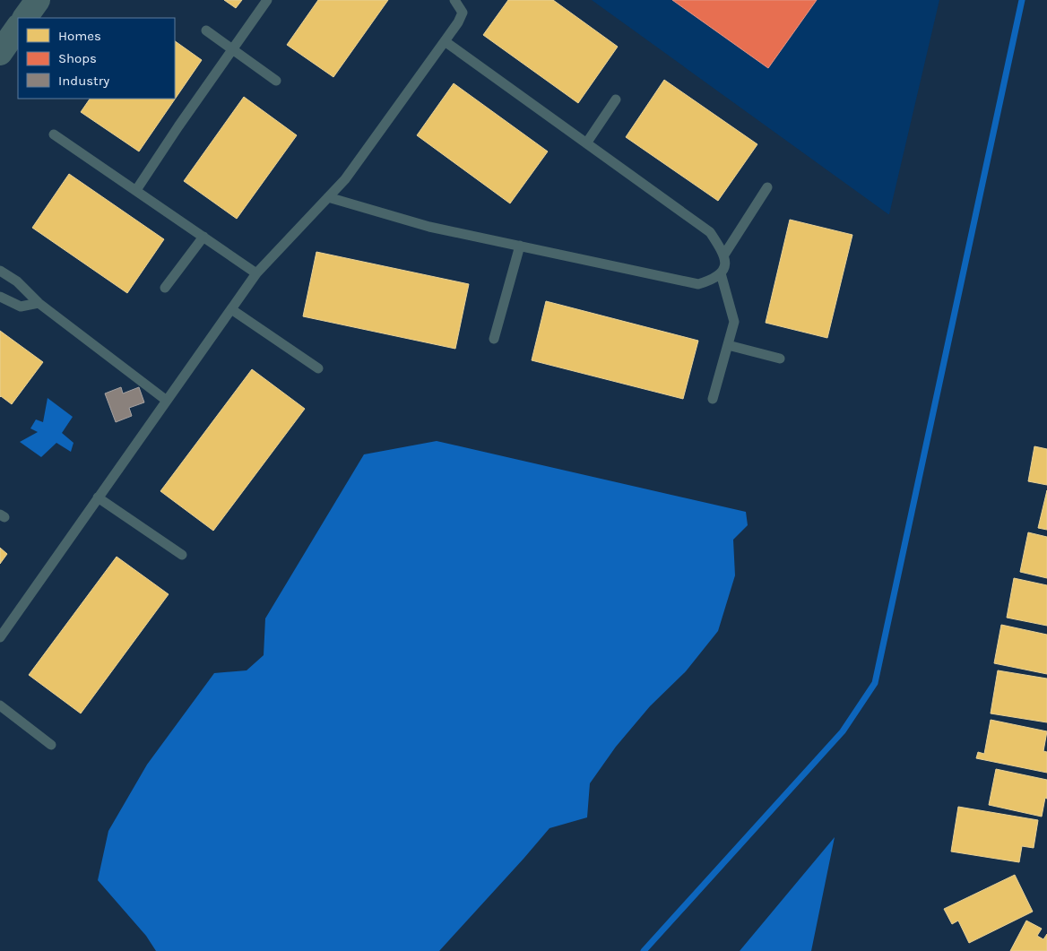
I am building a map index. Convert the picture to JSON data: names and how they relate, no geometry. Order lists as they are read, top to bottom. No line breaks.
{"legend":["Homes","Shops","Industry"]}
